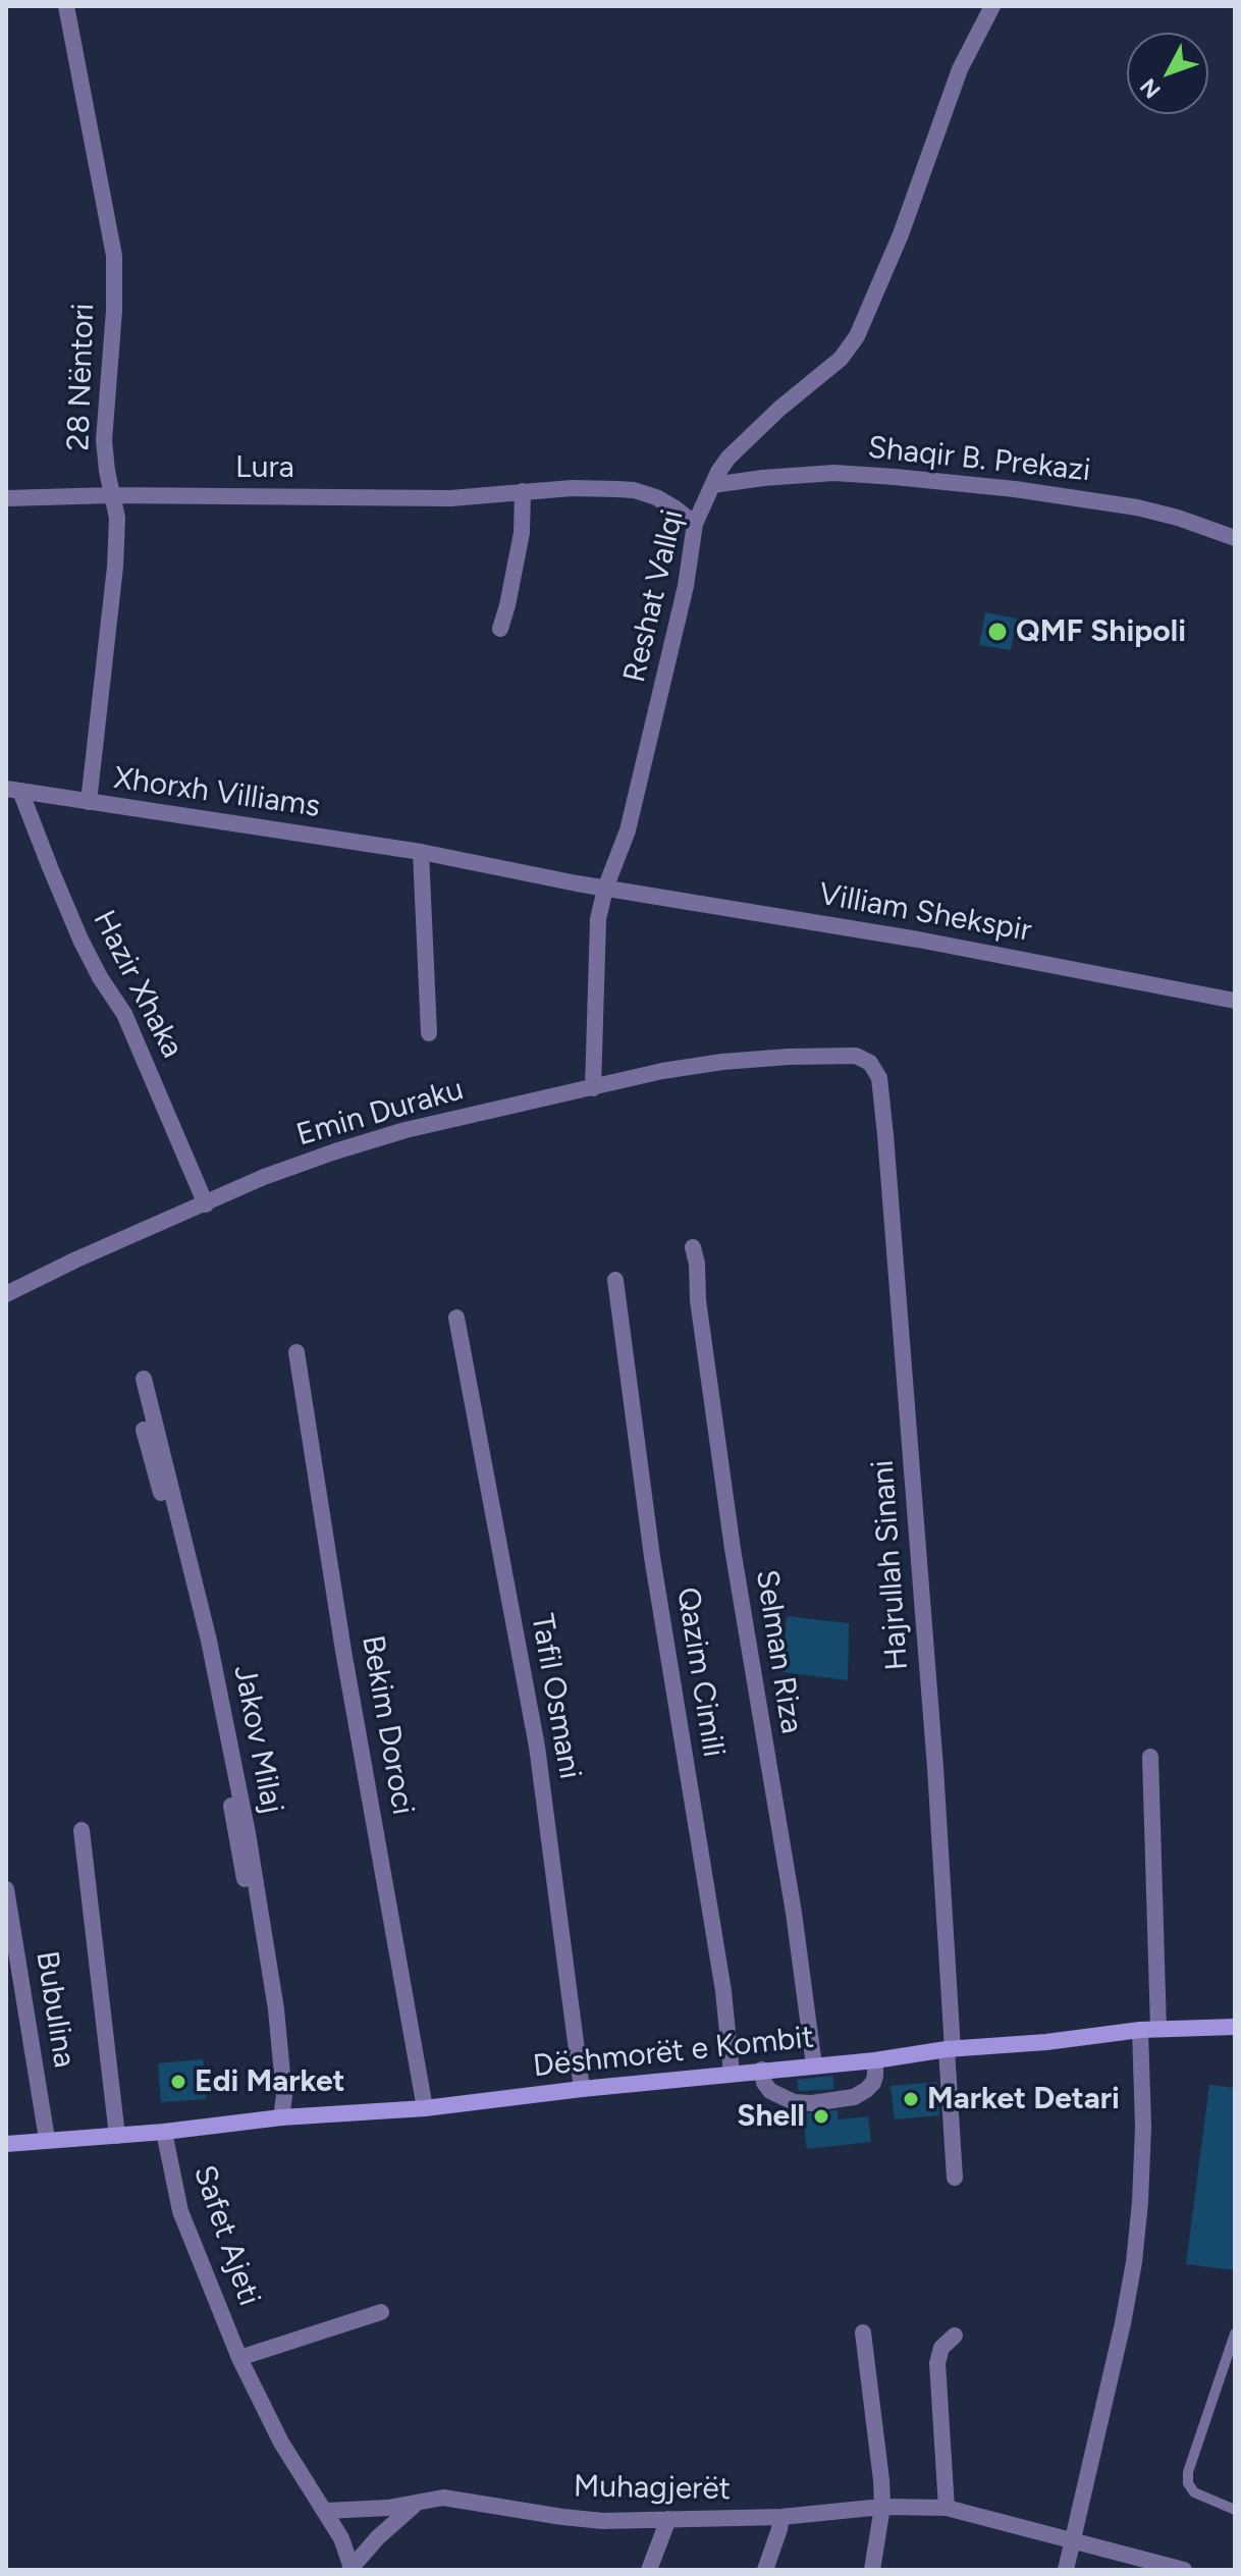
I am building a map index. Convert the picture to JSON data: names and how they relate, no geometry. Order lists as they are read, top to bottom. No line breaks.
{"streets":{"main road":["Dëshmorët e Kombit"],"street":["28 Nëntori","Shaqir B. Prekazi","Lura","Reshat Vallqi","Xhorxh Villiams","Villiam Shekspir","Hazir Xhaka","Emin Duraku","Hajrullah Sinani","Selman Riza","Qazim Cimili","Tafil Osmani","Bekim Doroci","Jakov Milaj","Bubulina","Safet Ajeti","Muhagjerët"]},"crossings":[["28 Nëntori","Lura"],["28 Nëntori","Xhorxh Villiams"],["Shaqir B. Prekazi","Reshat Vallqi"],["Lura","Reshat Vallqi"],["Reshat Vallqi","Xhorxh Villiams"],["Reshat Vallqi","Villiam Shekspir"],["Xhorxh Villiams","Villiam Shekspir"],["Xhorxh Villiams","Hazir Xhaka"],["Hazir Xhaka","Emin Duraku"],["Emin Duraku","Hajrullah Sinani"],["Hajrullah Sinani","Dëshmorët e Kombit"],["Selman Riza","Dëshmorët e Kombit"],["Qazim Cimili","Dëshmorët e Kombit"],["Tafil Osmani","Dëshmorët e Kombit"],["Bekim Doroci","Dëshmorët e Kombit"],["Jakov Milaj","Dëshmorët e Kombit"],["Bubulina","Dëshmorët e Kombit"],["Dëshmorët e Kombit","Safet Ajeti"],["Safet Ajeti","Muhagjerët"]],"places":["QMF Shipoli","Edi Market","Market Detari","Shell"],"north":"bottom left"}
